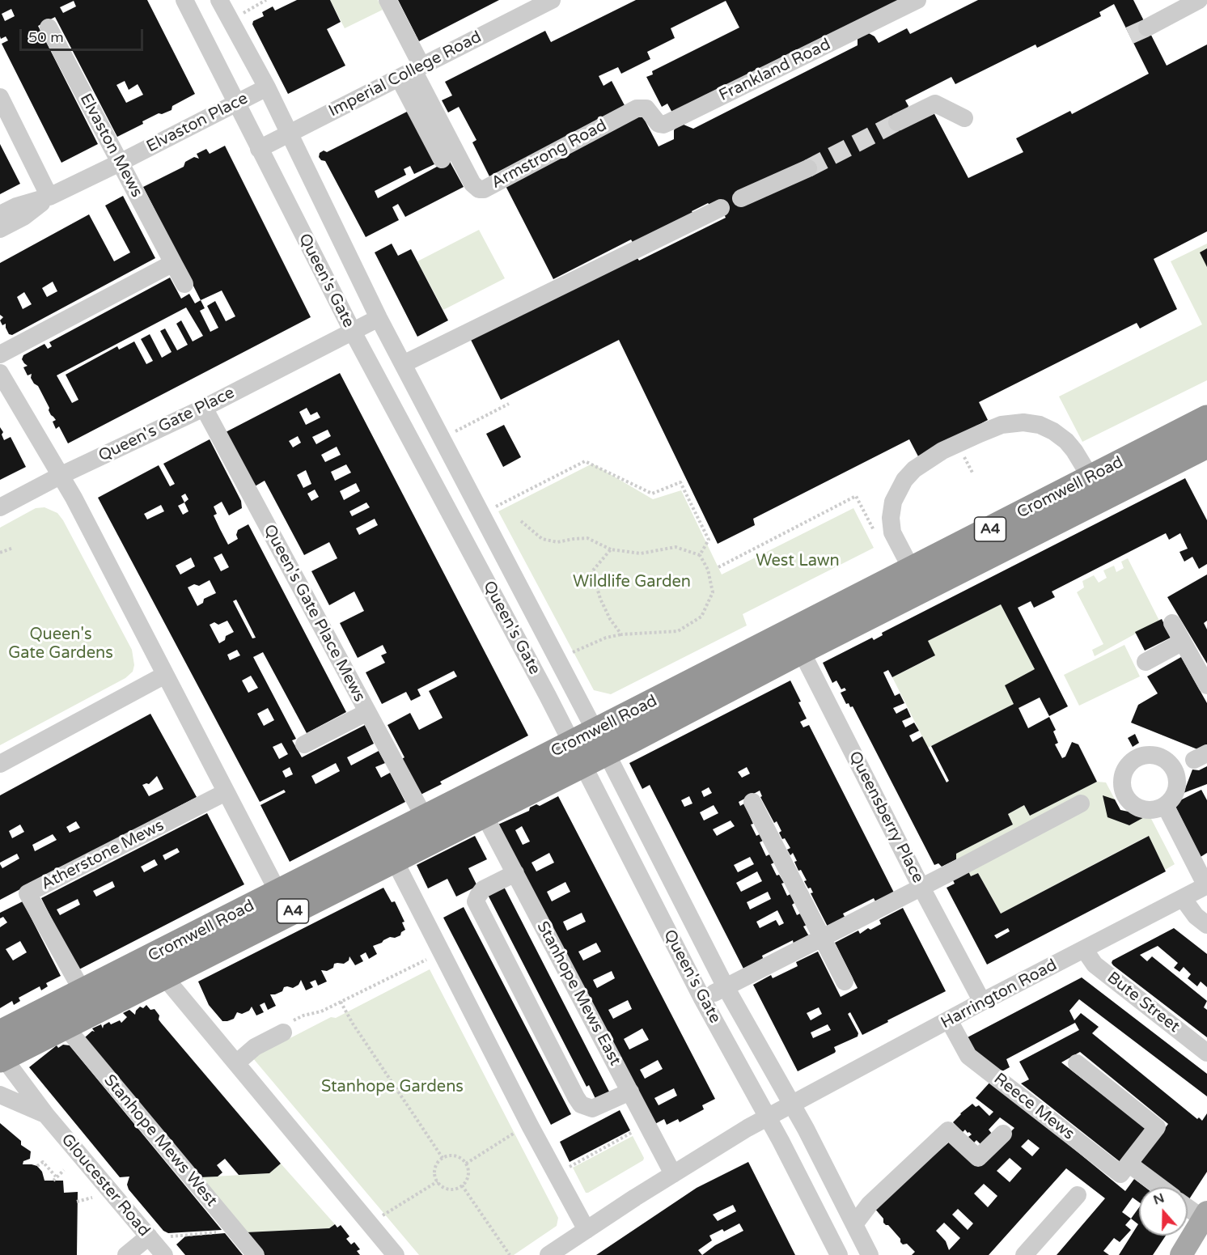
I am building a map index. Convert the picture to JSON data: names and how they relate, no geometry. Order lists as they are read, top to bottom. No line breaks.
{"streets":{"highway":["Cromwell Road","A4"],"street":["Frankland Road","Imperial College Road","Elvaston Place","Elvaston Mews","Armstrong Road","Queen's Gate","Queen's Gate Place","Queen's Gate Place Mews","Queensberry Place","Atherstone Mews","Stanhope Mews East","Harrington Road","Bute Street","Reece Mews","Stanhope Mews West","Gloucester Road"]},"crossings":[["Frankland Road","Armstrong Road"],["Imperial College Road","Armstrong Road"],["Imperial College Road","Queen's Gate"],["Elvaston Place","Elvaston Mews"],["Elvaston Place","Queen's Gate"],["Queen's Gate","Queen's Gate Place"],["Queen's Gate","Cromwell Road"],["Queen's Gate","Harrington Road"],["Queen's Gate Place","Queen's Gate Place Mews"],["Cromwell Road","Queen's Gate Place Mews"],["Cromwell Road","Queensberry Place"],["Cromwell Road","Atherstone Mews"],["Cromwell Road","Stanhope Mews East"],["Cromwell Road","Stanhope Mews West"],["Cromwell Road","Gloucester Road"],["Queensberry Place","Harrington Road"],["Harrington Road","Bute Street"],["Harrington Road","Reece Mews"]],"parks":["West Lawn","Wildlife Garden","Queen's Gate Gardens","Stanhope Gardens"],"scale_bar":"50 m","north":"top"}
